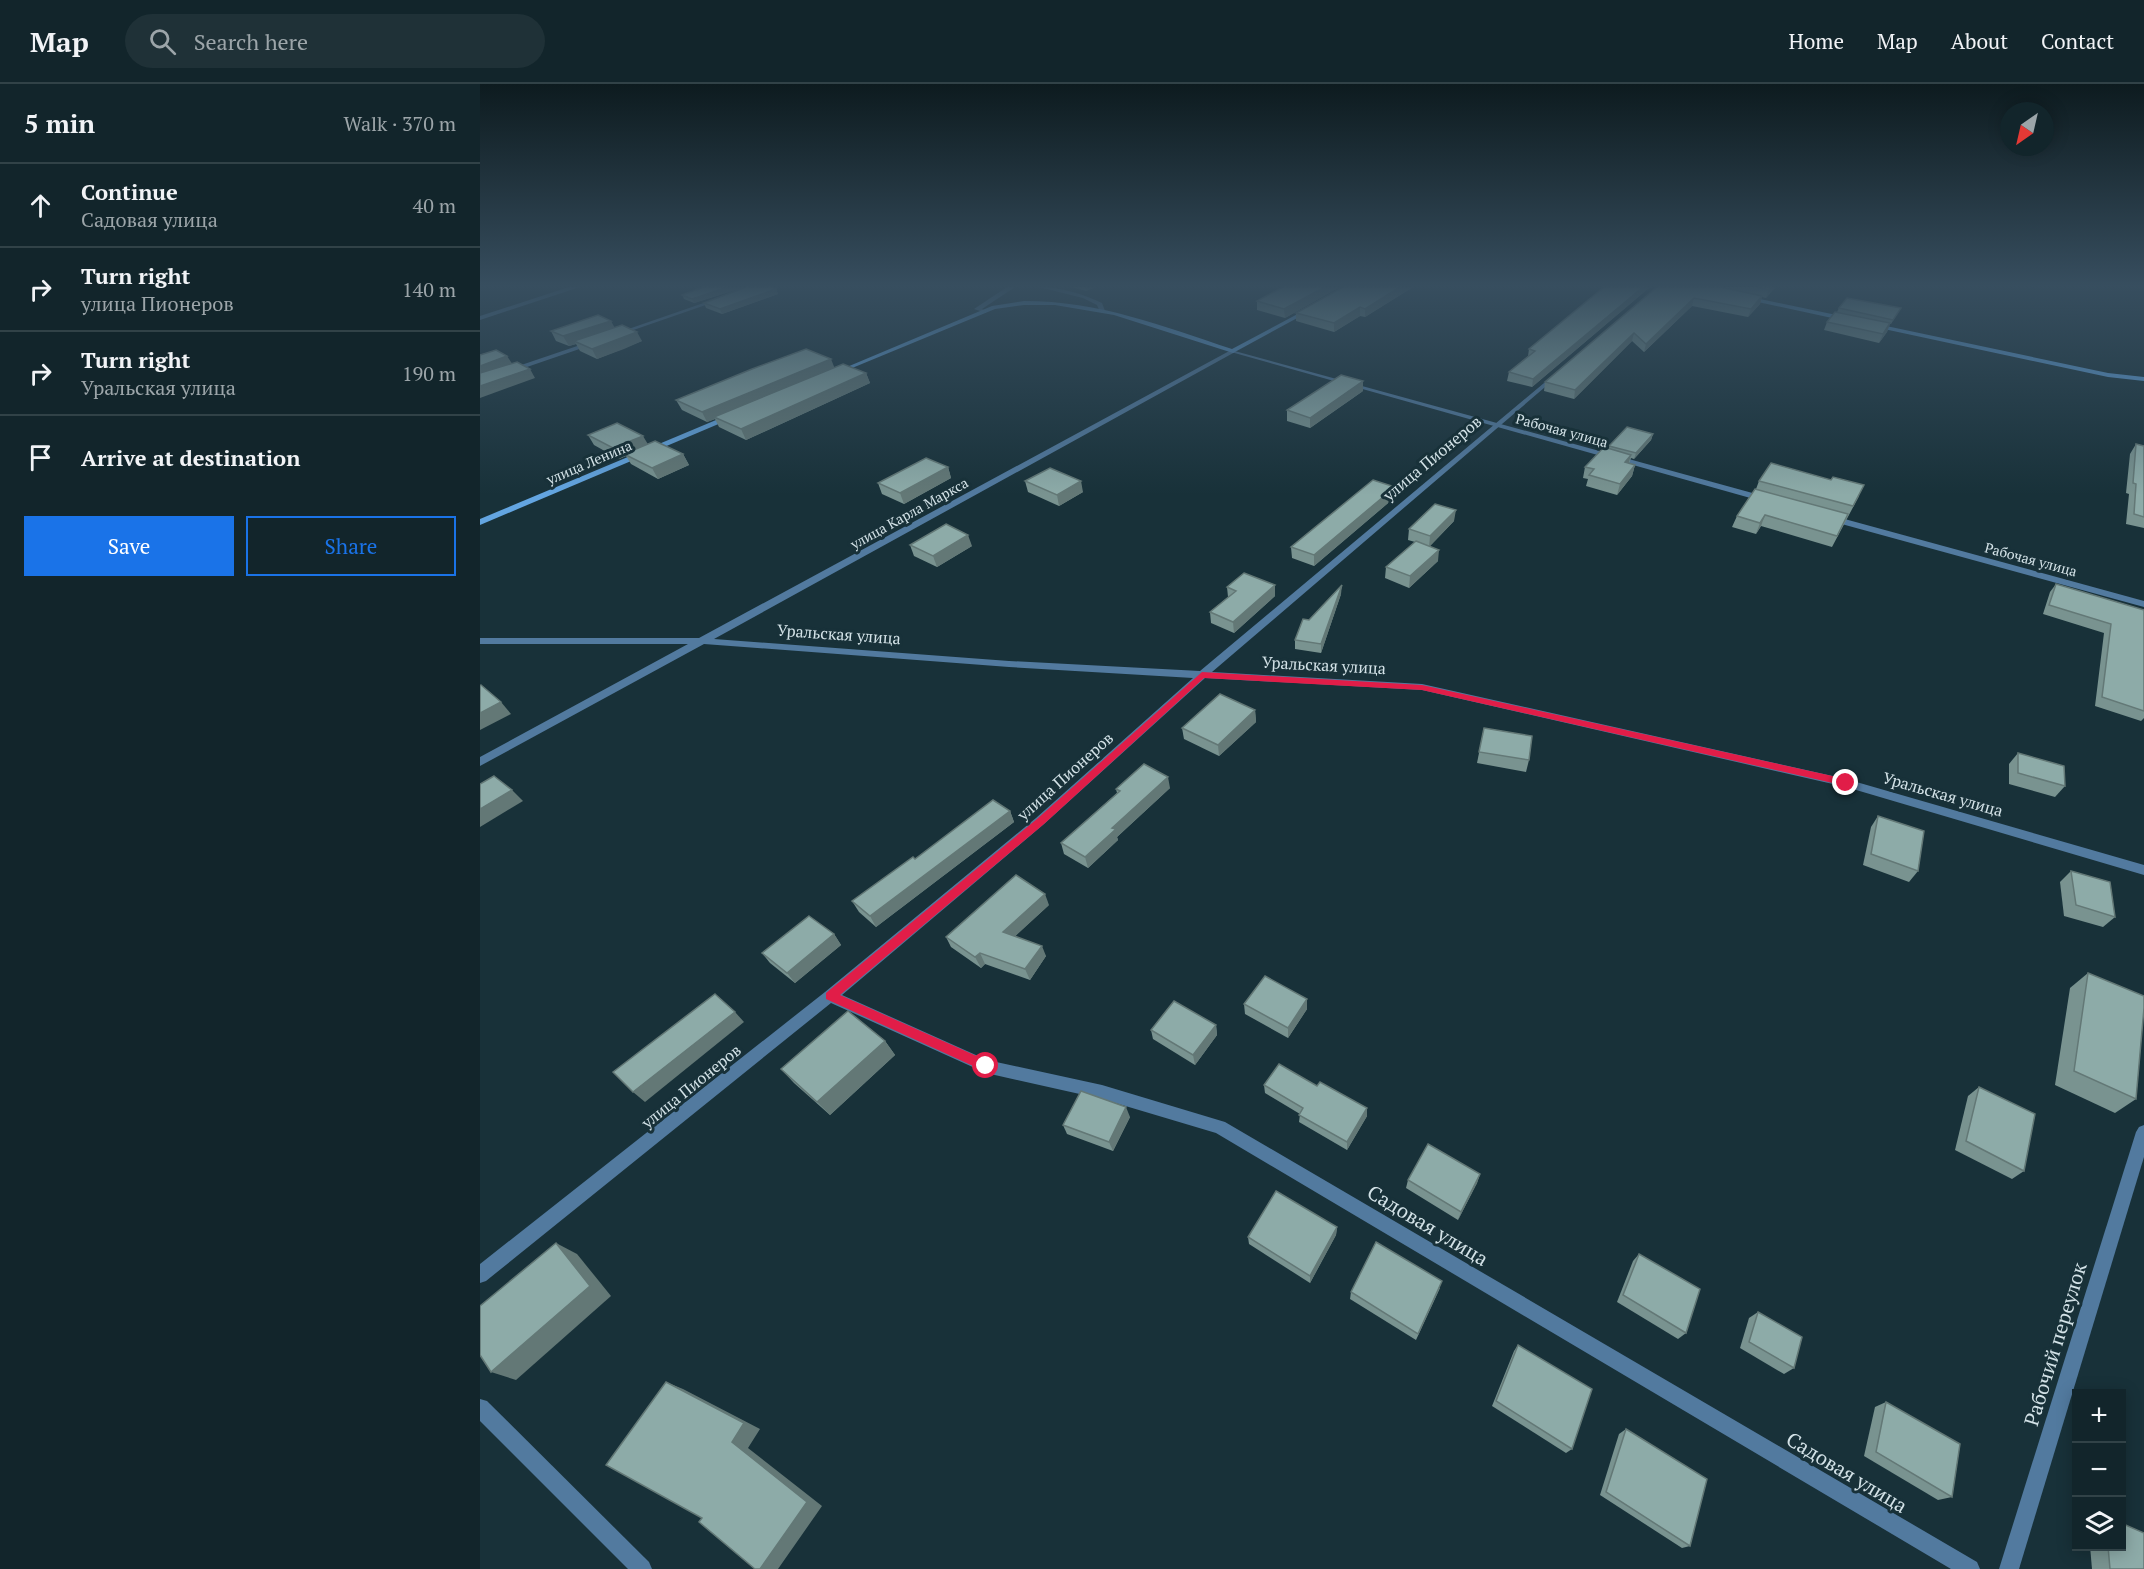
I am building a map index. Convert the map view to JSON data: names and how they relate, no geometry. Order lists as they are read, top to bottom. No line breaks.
{"streets":{"main road":["улица Ленина"],"street":["Рабочая улица","улица Пионеров","улица Карла Маркса","Уральская улица","Садовая улица","Рабочий переулок"]},"crossings":[["Рабочая улица","улица Пионеров"],["улица Пионеров","Уральская улица"],["улица Пионеров","Садовая улица"],["улица Карла Маркса","Уральская улица"]],"north":"bottom left","page":{"header":"Map","search":"Search here","nav":["Home","Map","About","Contact"],"heading":["5 min","Walk · 370 m"],"list":[["Continue","Садовая улица","40 m"],["Turn right","улица Пионеров","140 m"],["Turn right","Уральская улица","190 m"],"Arrive at destination"],"buttons":["Save","Share"],"map_buttons":["+","−"]}}
